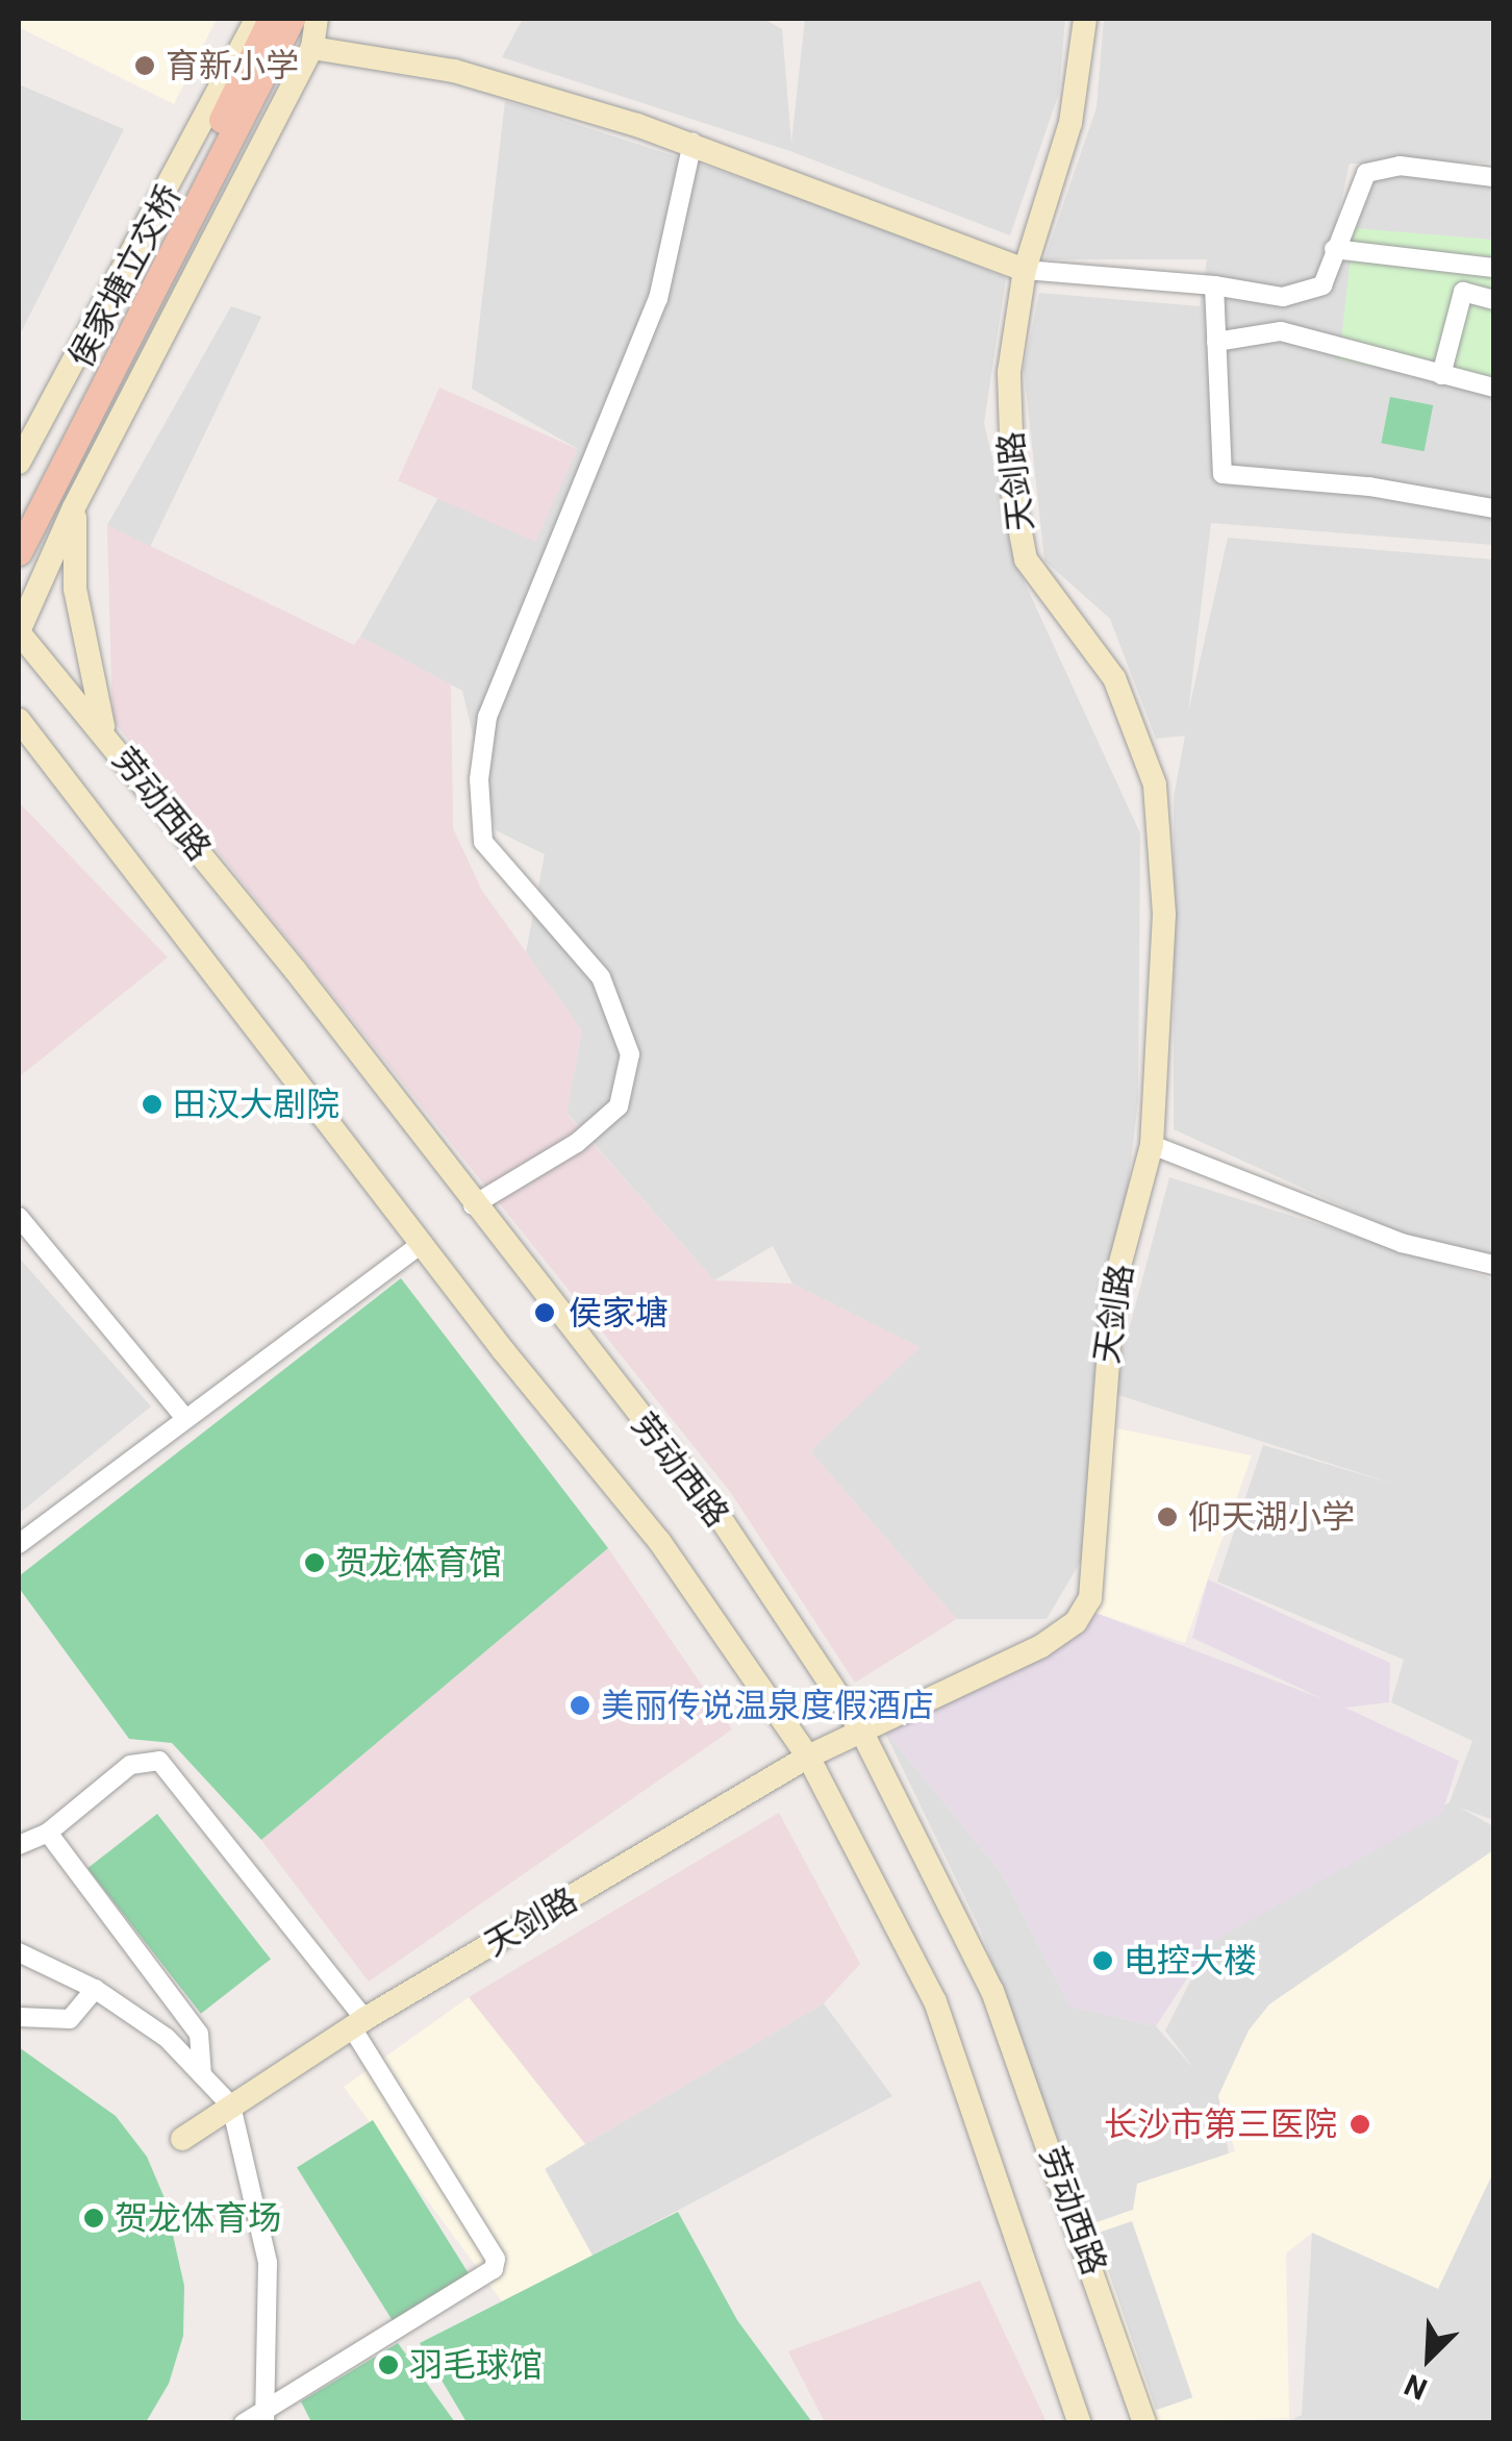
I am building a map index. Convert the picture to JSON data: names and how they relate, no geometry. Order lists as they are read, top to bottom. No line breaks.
{"streets":{"main road":["侯家塘立交桥"],"street":["天剑路","劳动西路"]},"crossings":[["天剑路","劳动西路"]],"places":["育新小学","田汉大剧院","侯家塘","仰天湖小学","贺龙体育馆","美丽传说温泉度假酒店","电控大楼","长沙市第三医院","贺龙体育场","羽毛球馆"],"north":"bottom left"}
